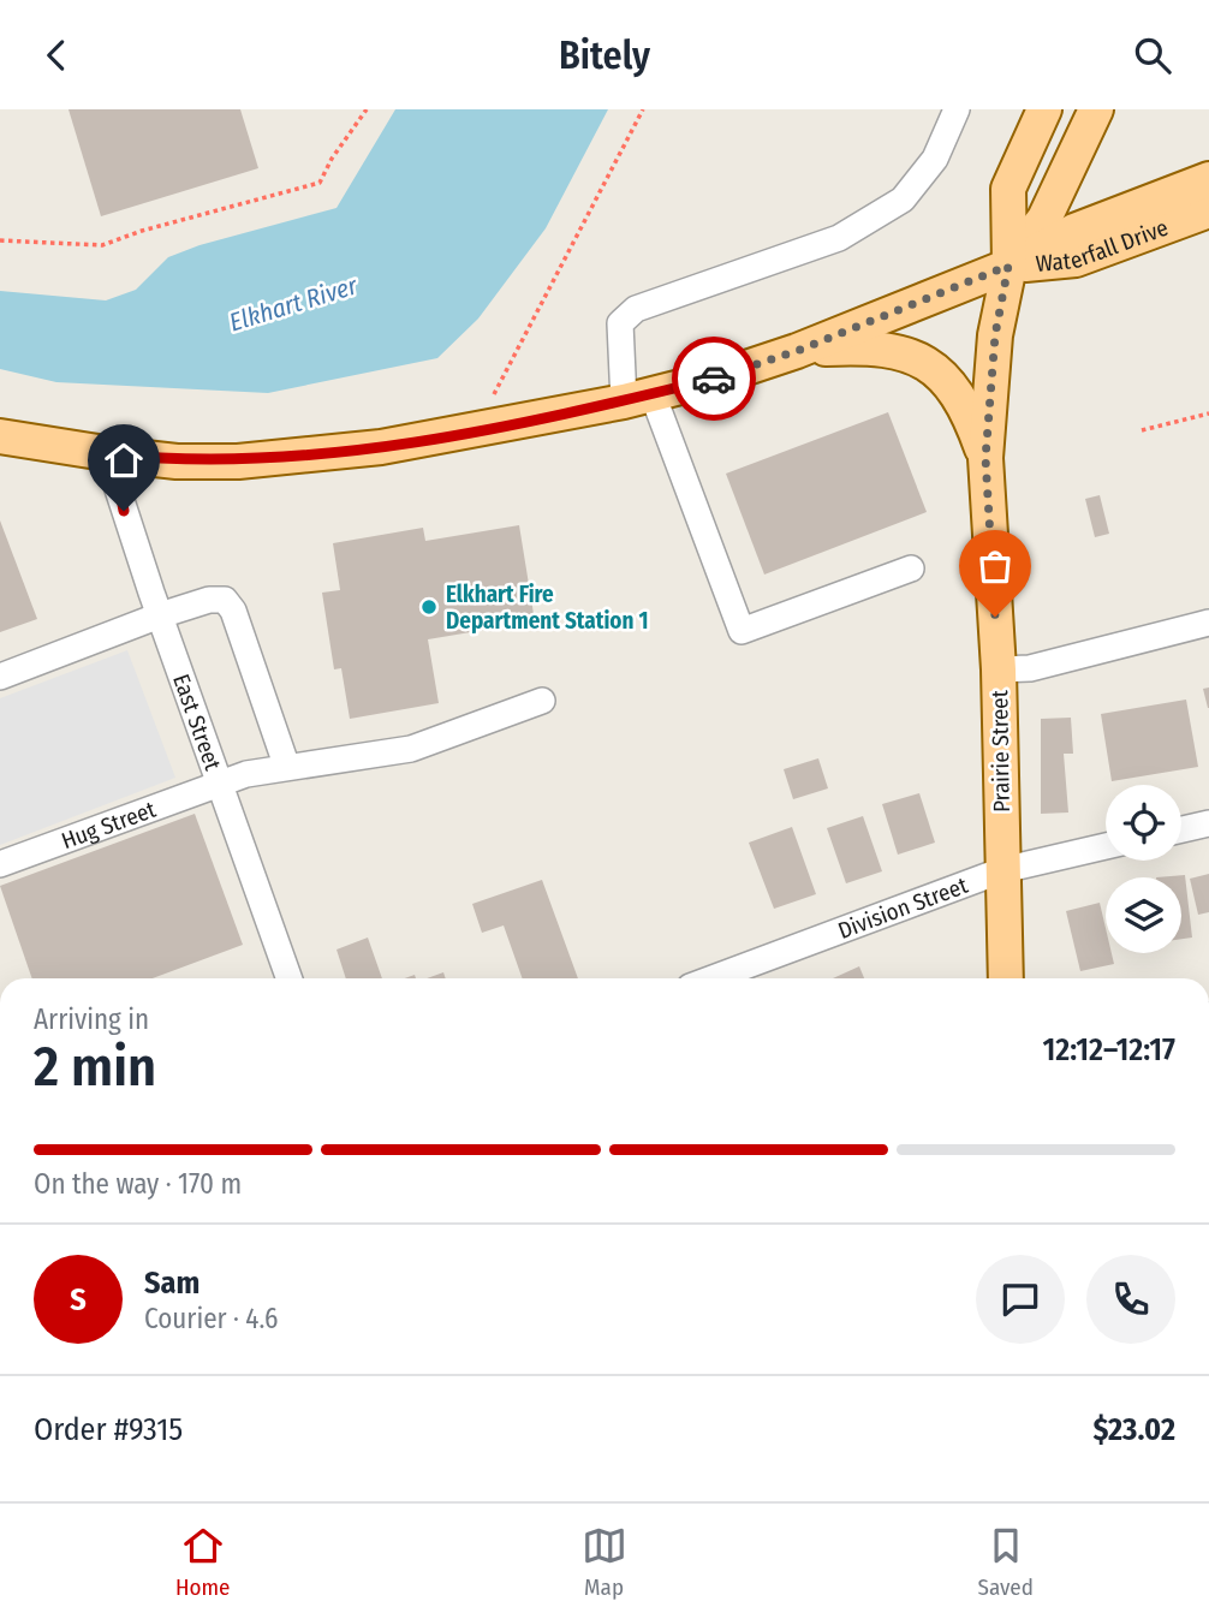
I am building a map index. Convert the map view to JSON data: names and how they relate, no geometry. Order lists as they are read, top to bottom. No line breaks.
{"streets":{"main road":["Waterfall Drive","Prairie Street"],"street":["East Street","Hug Street","Division Street"]},"crossings":[["Waterfall Drive","Prairie Street"],["East Street","Hug Street"],["Prairie Street","Division Street"]],"water":["Elkhart River"],"places":["Elkhart Fire Department Station 1"],"page":{"header":"Bitely","heading":["2 min","Arriving in","12:12–12:17"],"panel":["Sam","Courier · 4.6","Order #9315","$23.02"],"bar":"On the way · 170 m","round":"S","tabs":["Home","Map","Saved"]}}
